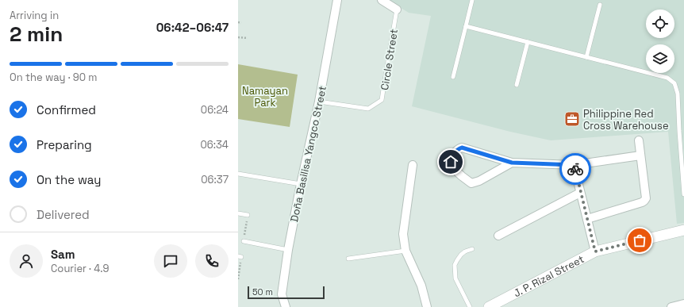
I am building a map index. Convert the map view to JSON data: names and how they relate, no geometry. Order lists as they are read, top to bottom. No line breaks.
{"streets":{"street":["Doña Basilisa Yangco Street","J. P. Rizal Street"],"lane":["Circle Street"]},"crossings":[["Circle Street","Doña Basilisa Yangco Street"]],"parks":["Namayan Park"],"places":{"office":["Philippine Red Cross Warehouse"]},"scale_bar":"50 m","page":{"heading":["2 min","Arriving in","06:42–06:47"],"panel":["Sam","Courier · 4.9"],"bar":"On the way · 90 m","list":[["Confirmed","06:24"],["Preparing","06:34"],["On the way","06:37"],"Delivered"],"scale":"50 m"}}
